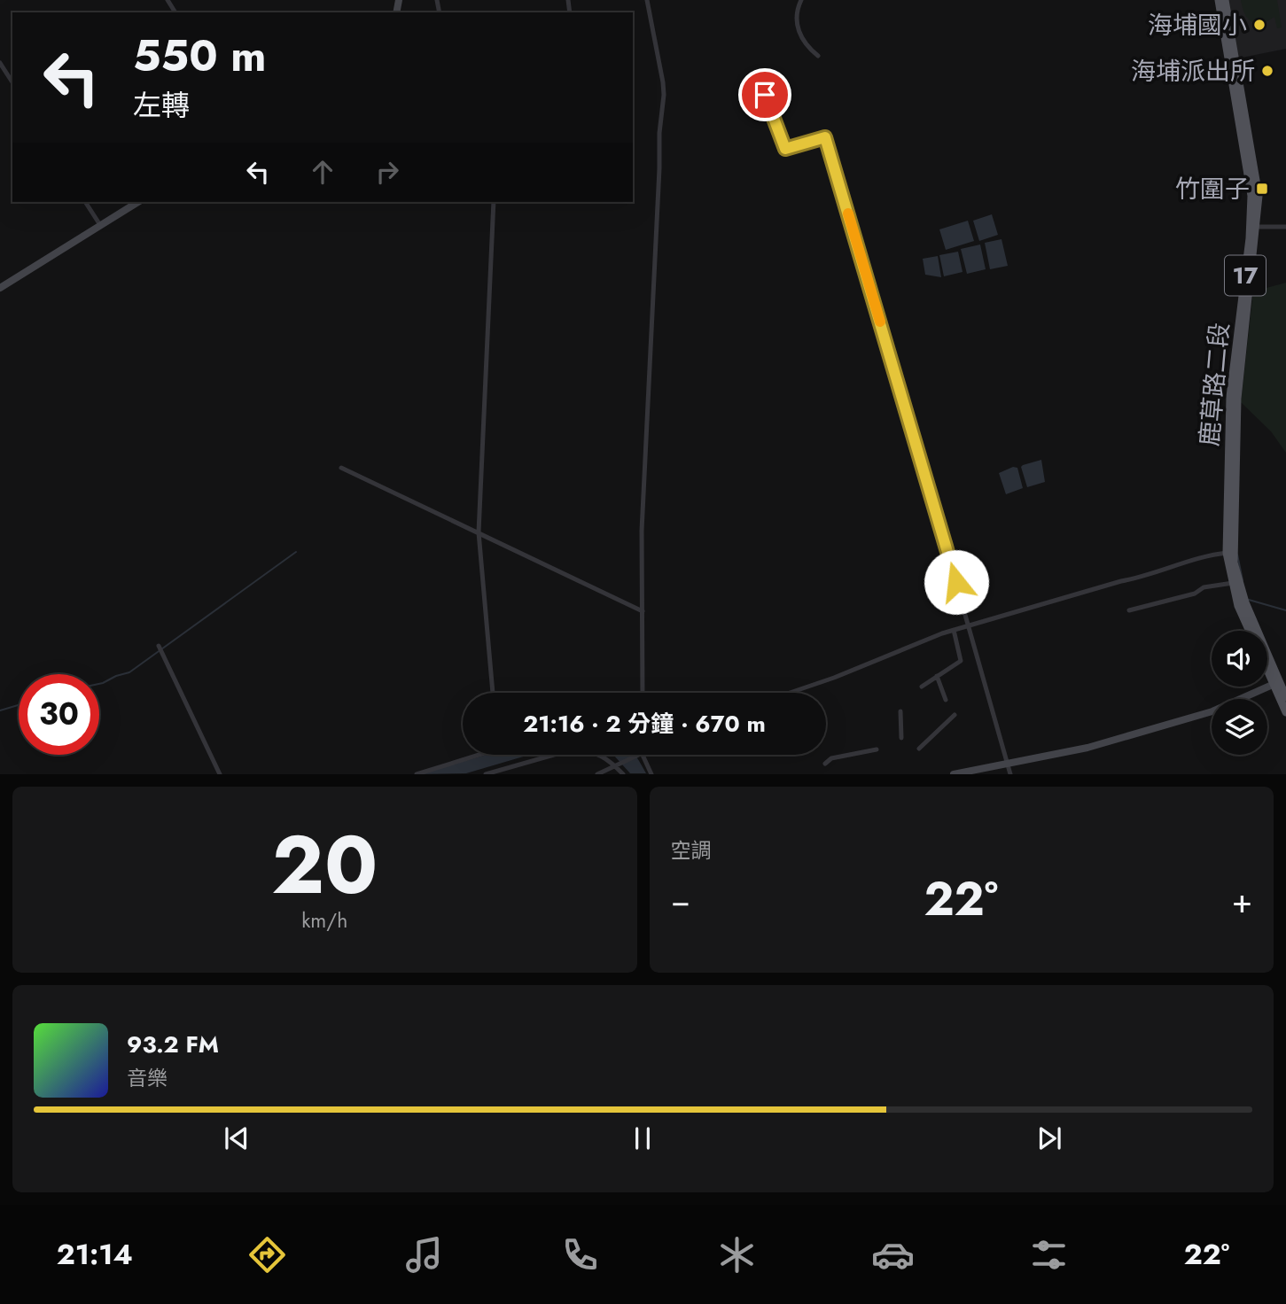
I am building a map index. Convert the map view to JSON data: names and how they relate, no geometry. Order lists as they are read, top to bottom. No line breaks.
{"streets":{"main road":["17","鹿草路二段"]},"crossings":[["17","鹿草路二段"]],"places":{"other":["海埔國小","海埔派出所"],"transit":["竹圍子"]},"page":{"turn":["550 m","左轉"],"limit":"30","trip":"21:16 · 2 分鐘 · 670 m","tile":[["20","km/h"],"空調"],"heat":["−","22°","+"],"song":["93.2 FM","音樂"],"tabs":["21:14","22°"]}}
